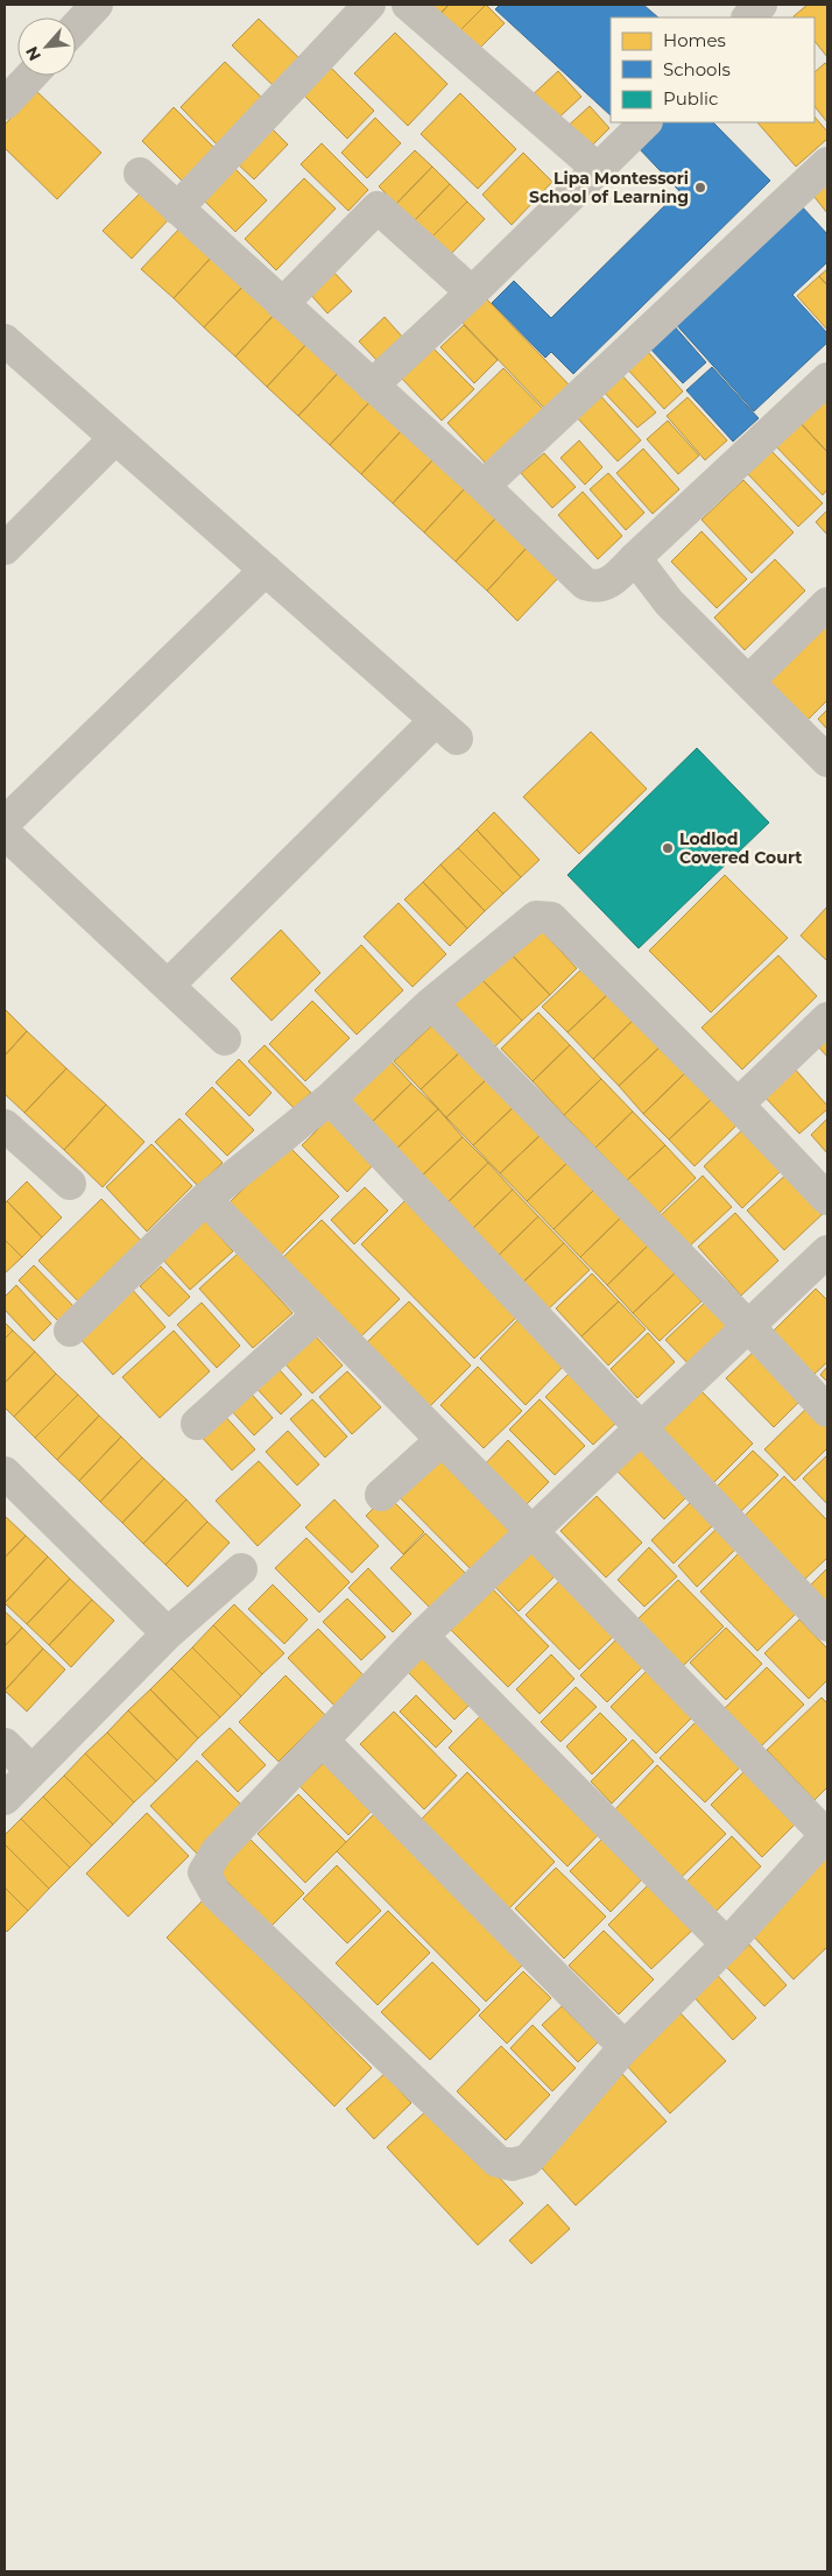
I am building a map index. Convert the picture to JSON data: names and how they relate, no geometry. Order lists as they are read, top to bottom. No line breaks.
{"places":["Lipa Montessori School of Learning","Lodlod Covered Court"],"legend":["Homes","Schools","Public"],"north":"bottom left"}
